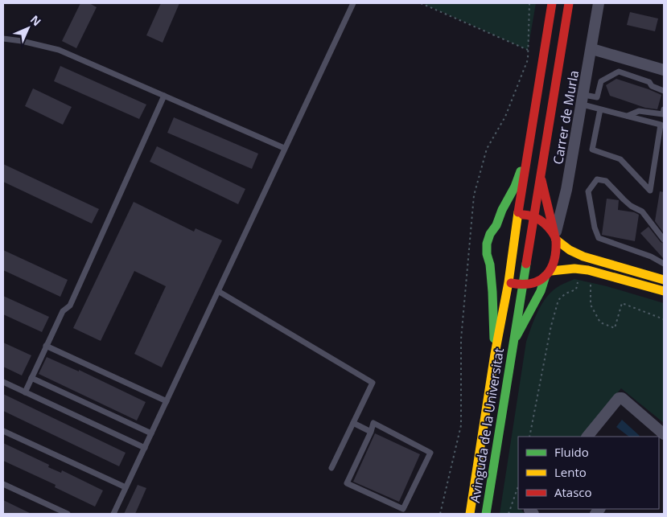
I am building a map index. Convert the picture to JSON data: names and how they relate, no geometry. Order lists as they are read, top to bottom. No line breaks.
{"streets":{"main road":["Avinguda de la Universitat"],"street":["Carrer de Murla"]},"crossings":[["Carrer de Murla","Avinguda de la Universitat"]],"legend":["Fluido","Lento","Atasco"],"north":"top right"}
